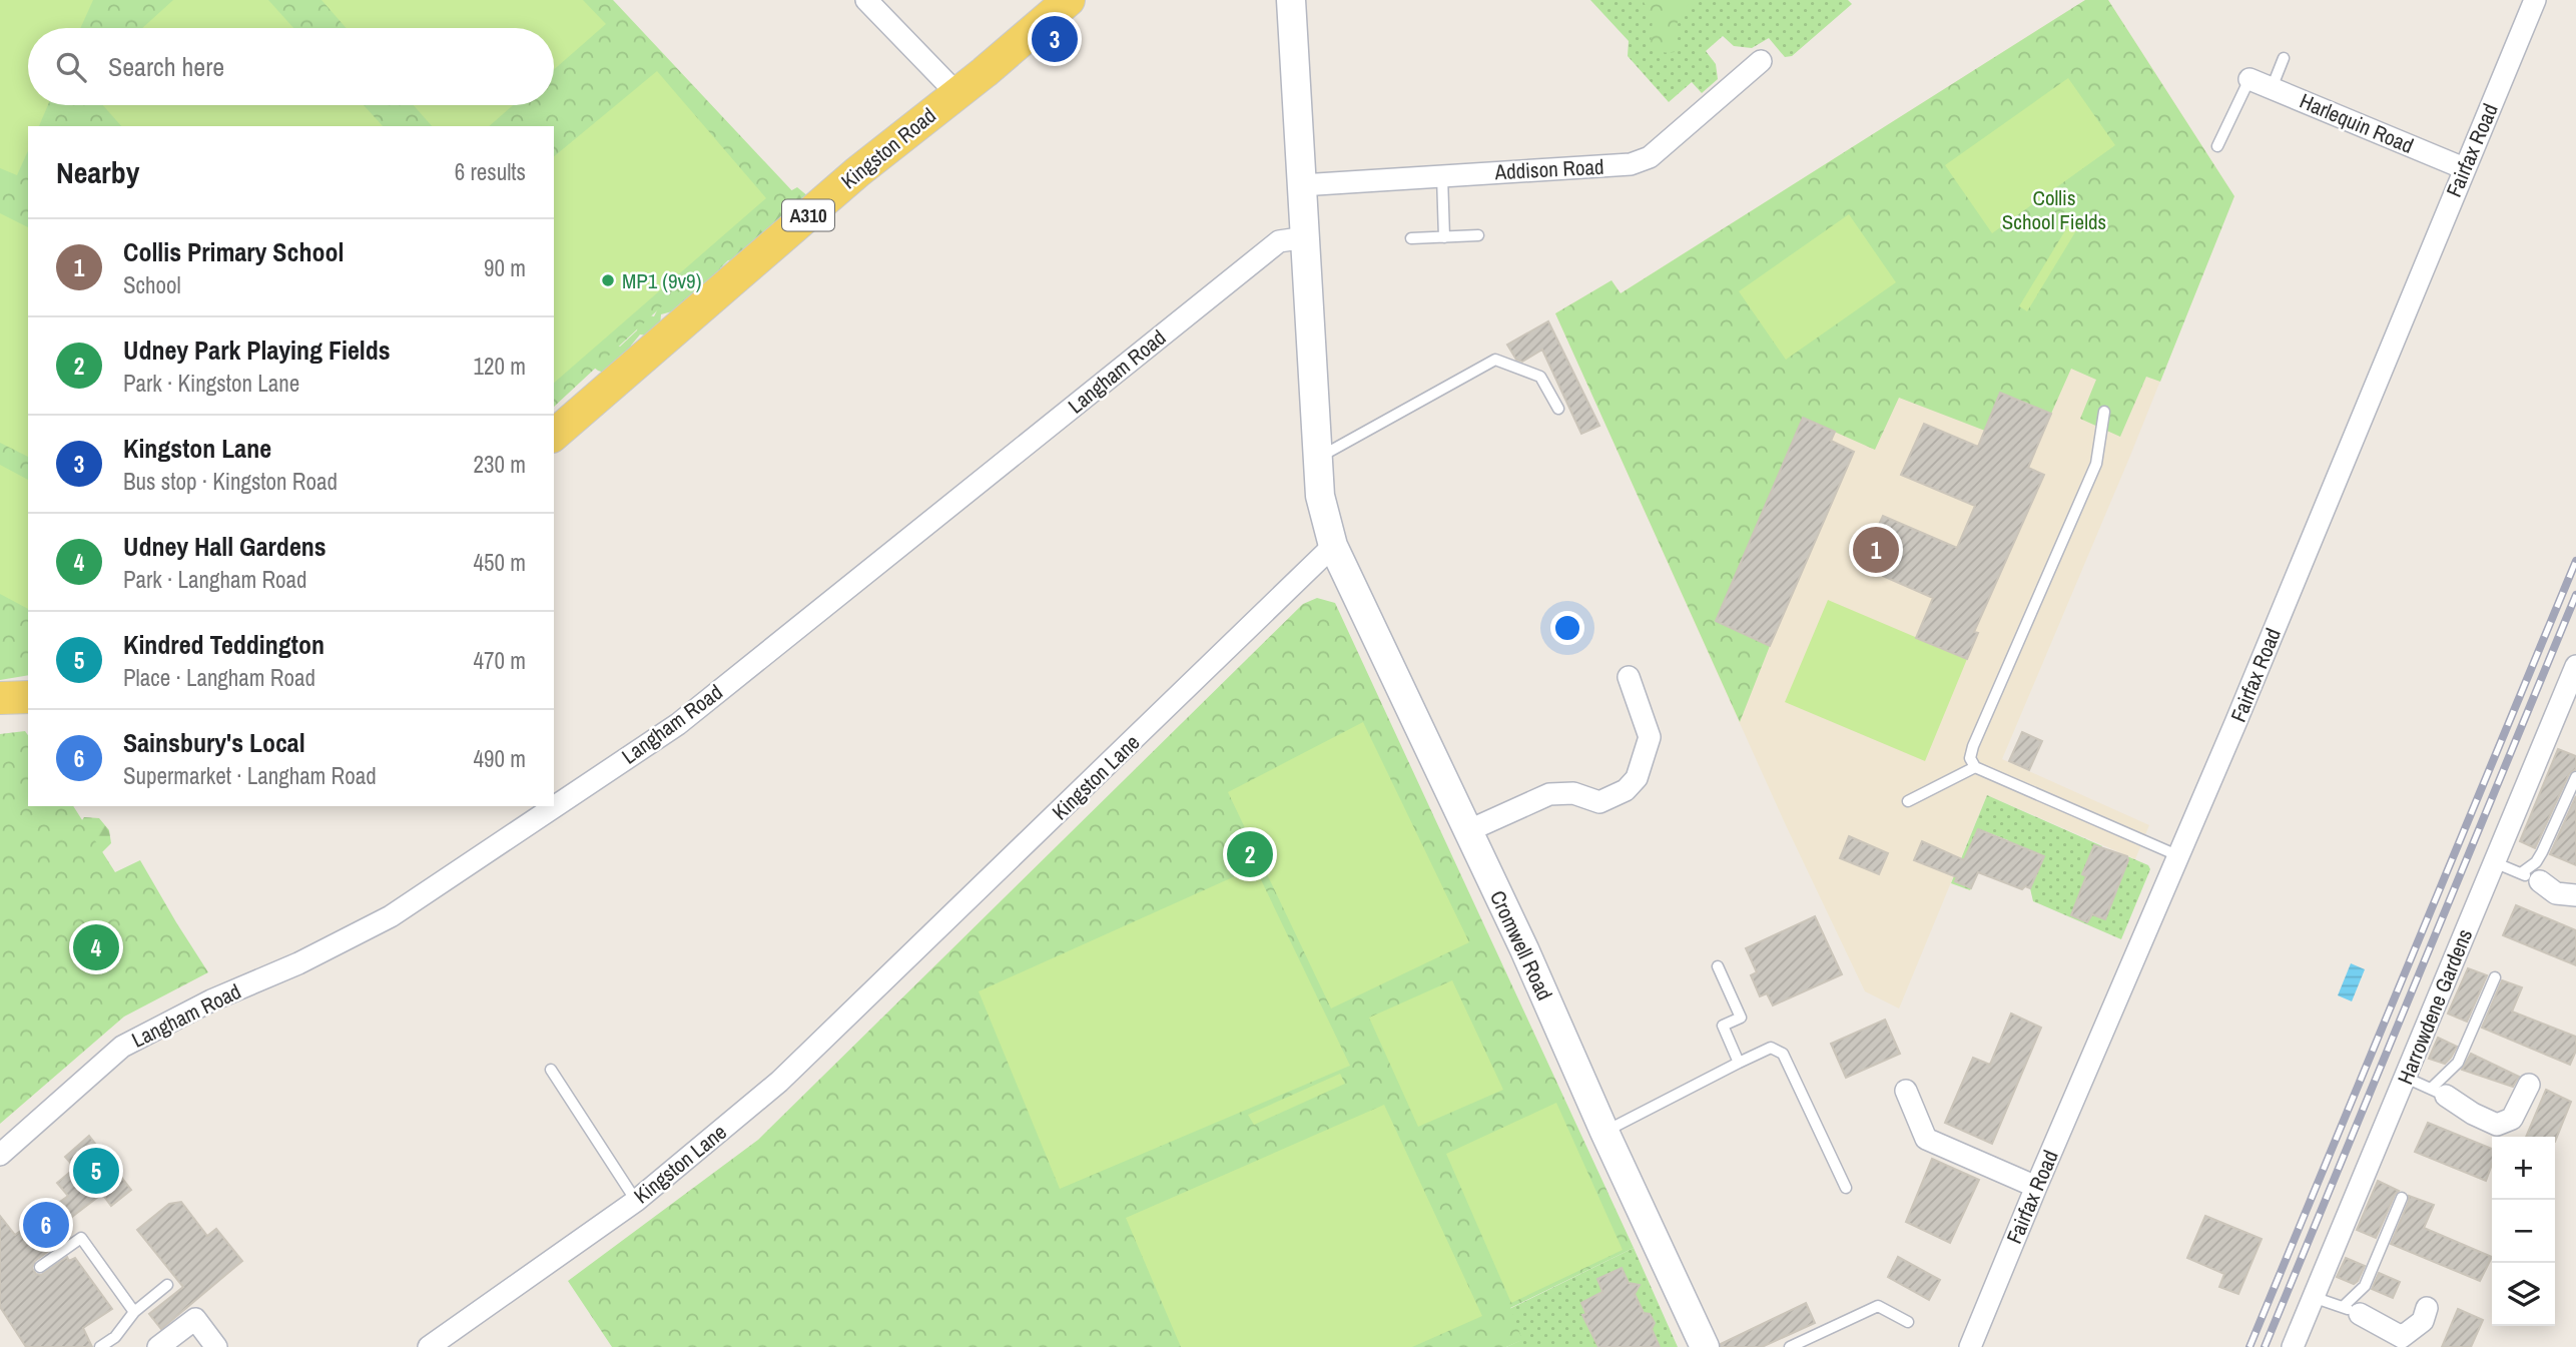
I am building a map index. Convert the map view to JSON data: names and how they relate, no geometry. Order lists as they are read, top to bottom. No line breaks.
{"streets":{"main road":["Kingston Road","A310","Cromwell Road"],"street":["Harlequin Road","Fairfax Road","Addison Road","Langham Road","Kingston Lane","Harrowdene Gardens"]},"crossings":[["Harlequin Road","Fairfax Road"],["Kingston Lane","Cromwell Road"]],"parks":["Collis School Fields"],"places":["MP1 (9v9)"],"page":{"pins":["3","1","2","4","5","6"],"search":"Search here","heading":["Nearby","6 results"],"list":[{"mark":"1","name":"Collis Primary School","note":"School","value":"90 m"},{"mark":"2","name":"Udney Park Playing Fields","note":"Park · Kingston Lane","value":"120 m"},{"mark":"3","name":"Kingston Lane","note":"Bus stop · Kingston Road","value":"230 m"},{"mark":"4","name":"Udney Hall Gardens","note":"Park · Langham Road","value":"450 m"},{"mark":"5","name":"Kindred Teddington","note":"Place · Langham Road","value":"470 m"},{"mark":"6","name":"Sainsbury's Local","note":"Supermarket · Langham Road","value":"490 m"}],"map_buttons":["+","−"]}}
